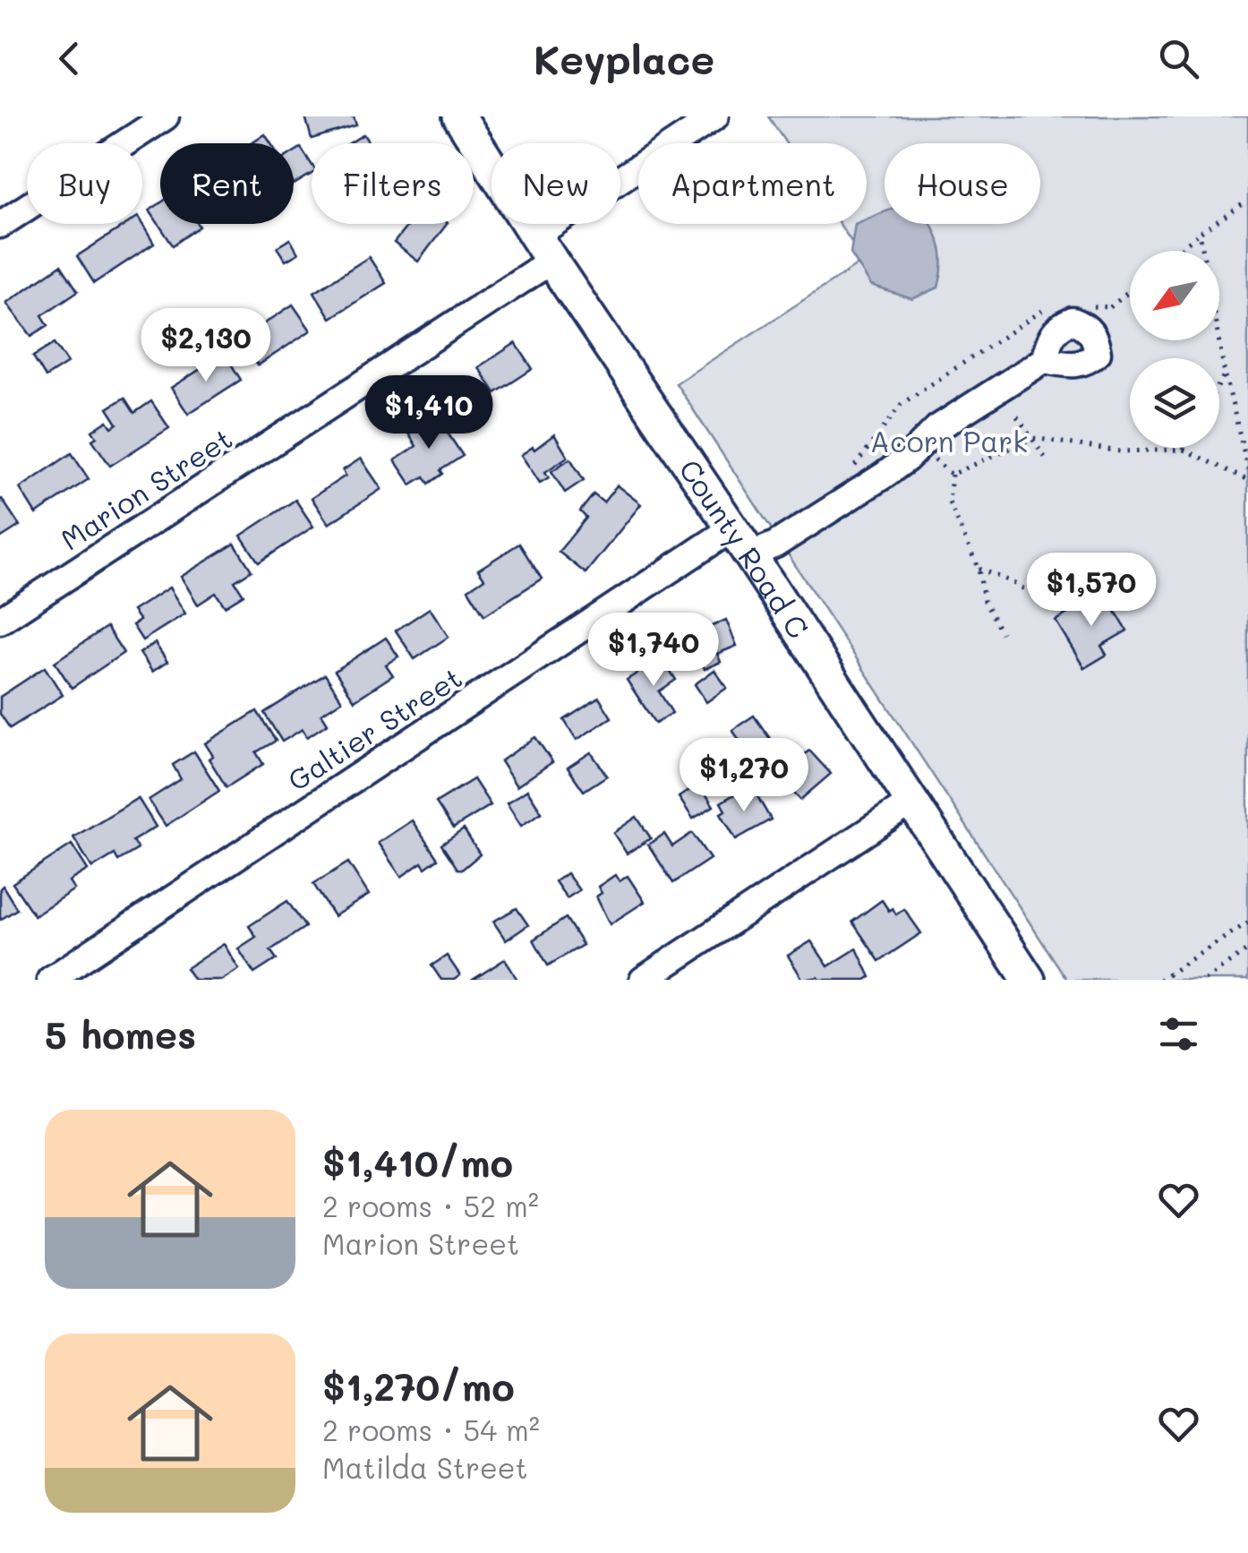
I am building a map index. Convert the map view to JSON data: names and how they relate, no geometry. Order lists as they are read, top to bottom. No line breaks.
{"streets":{"main road":["County Road C"],"street":["Marion Street","Galtier Street"]},"crossings":[["Marion Street","County Road C"],["County Road C","Galtier Street"]],"parks":["Acorn Park"],"north":"bottom left","page":{"header":"Keyplace","chip":["Buy","Rent","Filters","New","Apartment","House"],"price":["$2,130","$1,410","$1,570","$1,740","$1,270"],"heading":"5 homes","list":[{"name":"$1,410/mo","note":"2 rooms · 52 m² · Marion Street"},{"name":"$1,270/mo","note":"2 rooms · 54 m² · Matilda Street"}]}}
